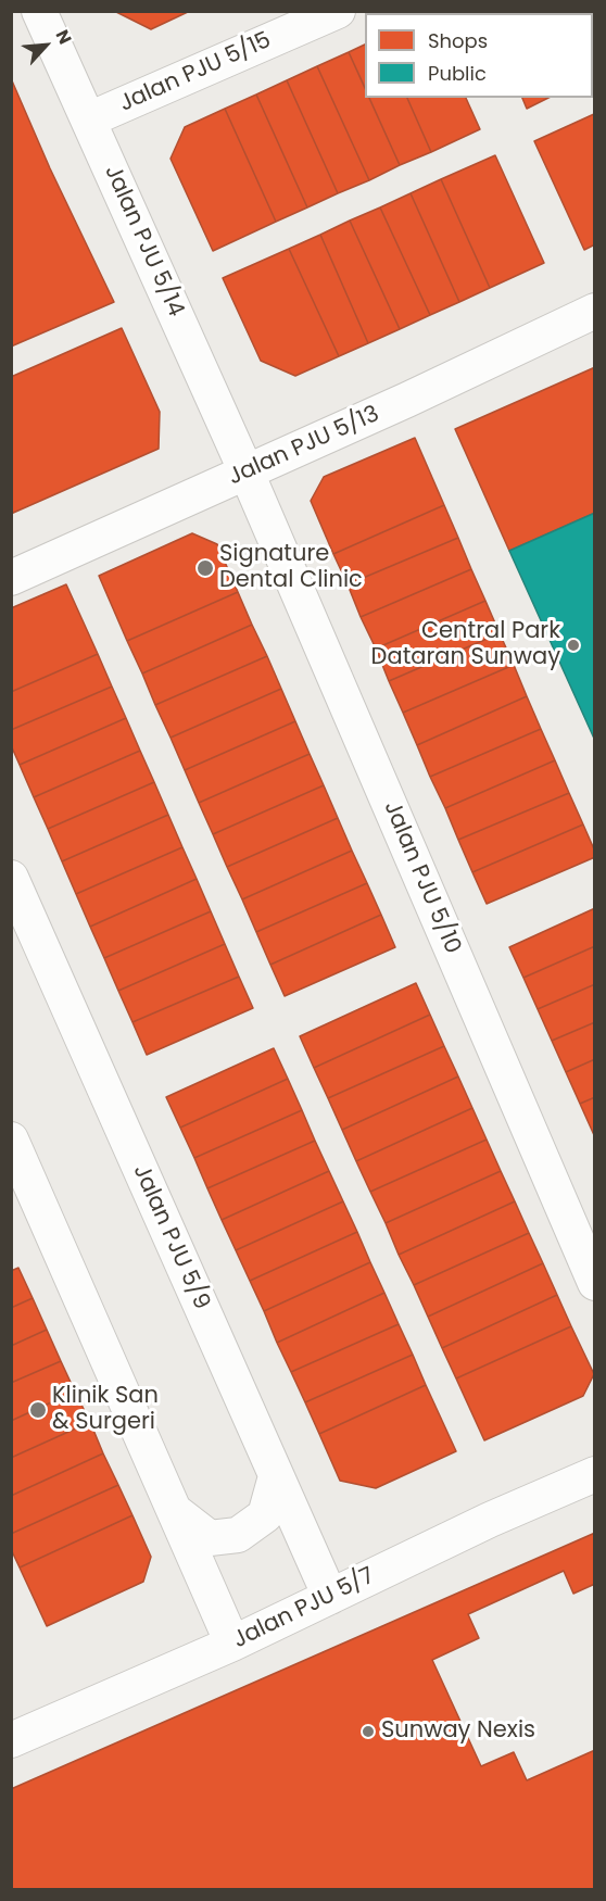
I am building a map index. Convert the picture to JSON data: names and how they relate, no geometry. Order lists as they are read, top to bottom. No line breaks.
{"streets":{"street":["Jalan PJU 5/15","Jalan PJU 5/14","Jalan PJU 5/13","Jalan PJU 5/10","Jalan PJU 5/9","Jalan PJU 5/7"]},"crossings":[["Jalan PJU 5/15","Jalan PJU 5/14"],["Jalan PJU 5/14","Jalan PJU 5/13"],["Jalan PJU 5/14","Jalan PJU 5/10"],["Jalan PJU 5/13","Jalan PJU 5/10"],["Jalan PJU 5/9","Jalan PJU 5/7"]],"places":["Signature Dental Clinic","Central Park Dataran Sunway","Klinik San & Surgeri","Sunway Nexis"],"legend":["Shops","Public"],"north":"top right"}
